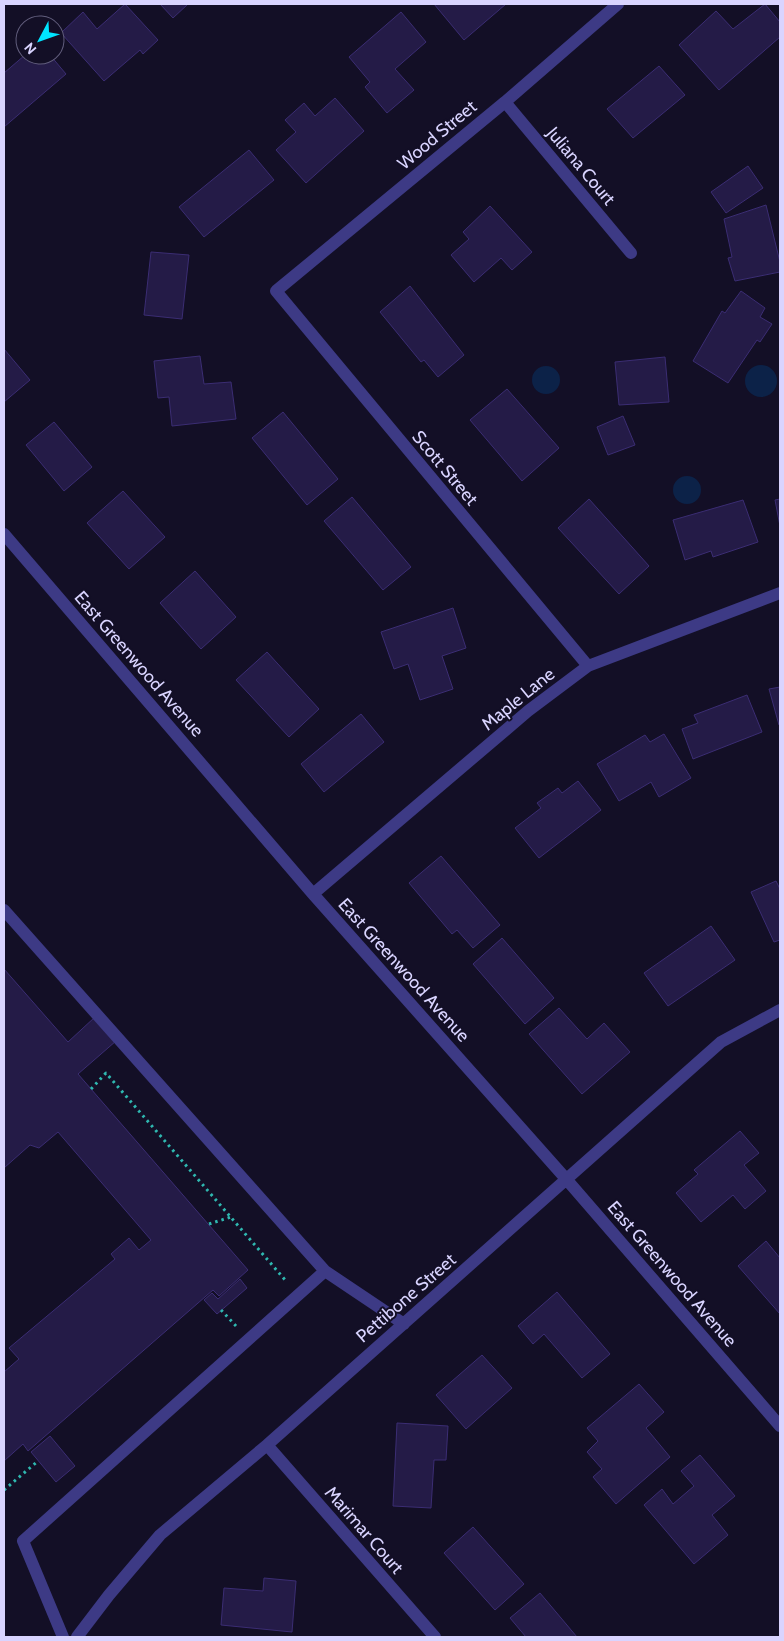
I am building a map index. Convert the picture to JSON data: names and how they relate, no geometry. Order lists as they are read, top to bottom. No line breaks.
{"streets":{"street":["Wood Street","Juliana Court","Scott Street","East Greenwood Avenue","Maple Lane","Pettibone Street","Marimar Court"]},"crossings":[["Wood Street","Juliana Court"],["Wood Street","Scott Street"],["Scott Street","Maple Lane"],["East Greenwood Avenue","Maple Lane"],["East Greenwood Avenue","Pettibone Street"],["Pettibone Street","Marimar Court"]],"north":"bottom left"}
